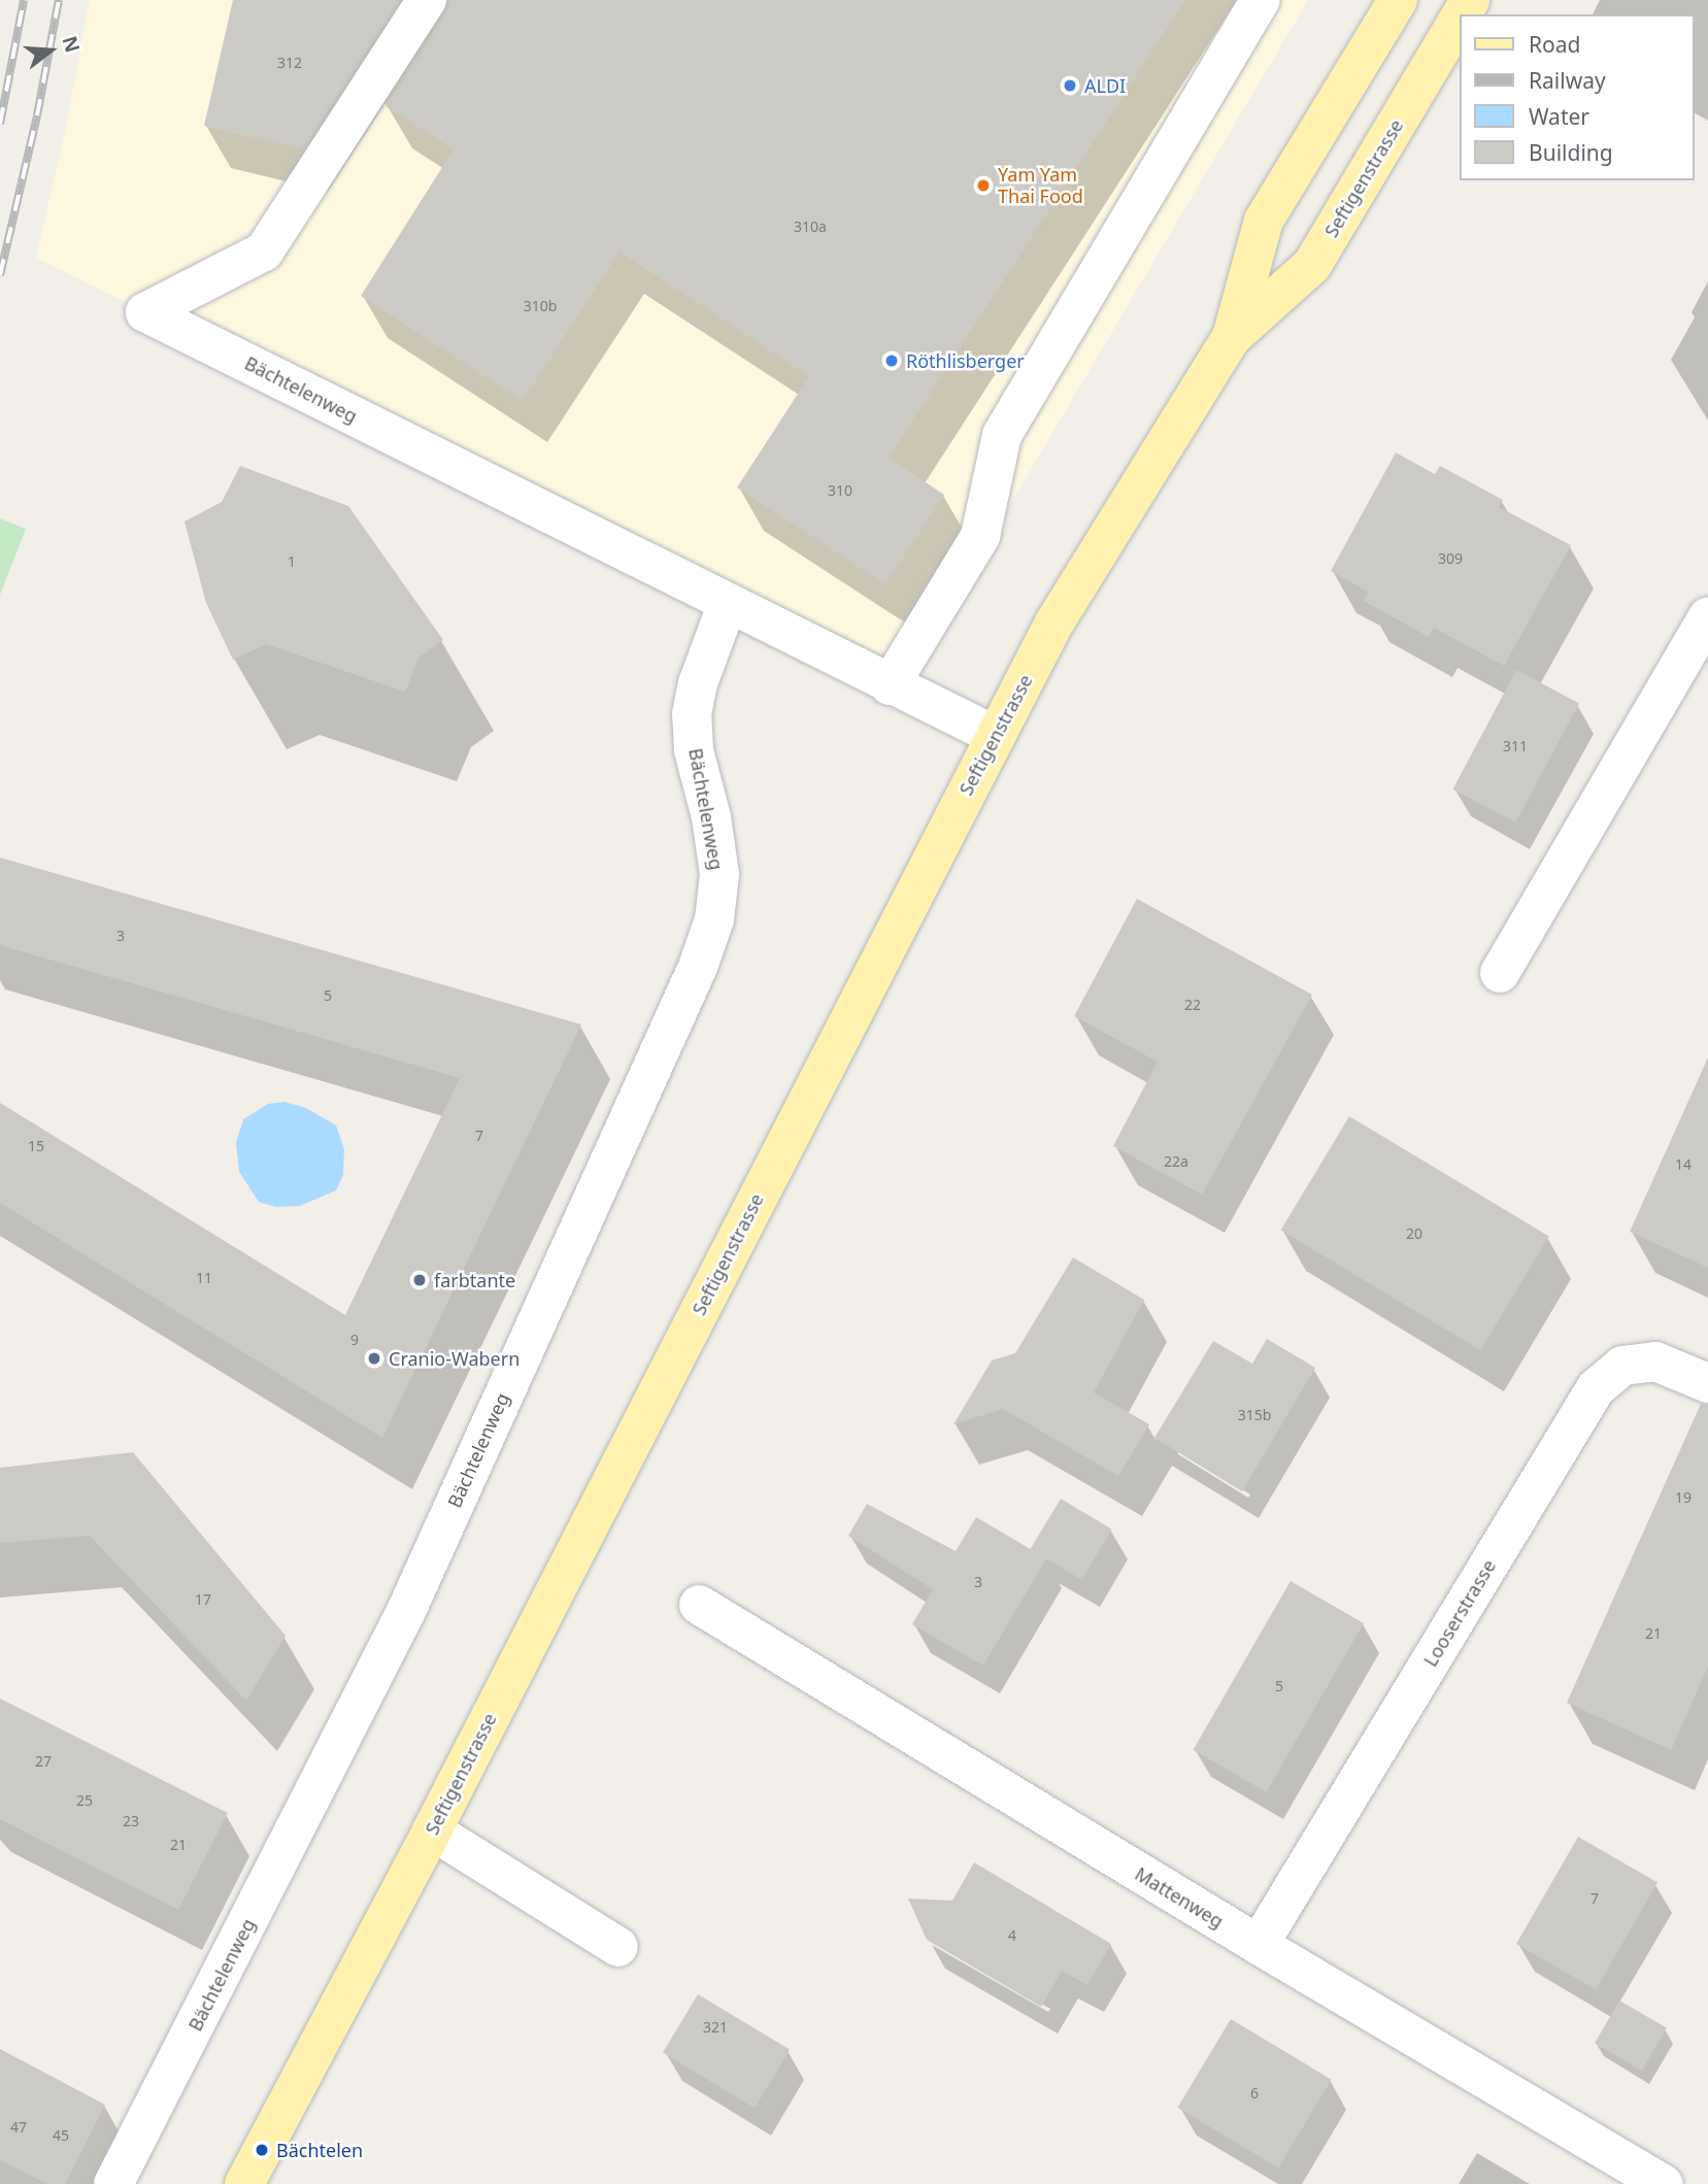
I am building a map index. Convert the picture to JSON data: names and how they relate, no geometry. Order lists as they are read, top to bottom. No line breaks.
{"streets":{"main road":["Seftigenstrasse"],"street":["Bächtelenweg","Looserstrasse","Mattenweg"]},"crossings":[["Seftigenstrasse","Bächtelenweg"],["Looserstrasse","Mattenweg"]],"places":["ALDI","Yam Yam Thai Food","Röthlisberger","farbtante","Cranio-Wabern","Bächtelen"],"house_numbers":["312","310a","310b","310","309","1","311","3","5","22","7","15","22a","14","20","11","9","315b","19","3","17","21","5","27","25","23","21","7","4","321","6","47","45"],"legend":["Road","Railway","Water","Building"],"north":"right"}
